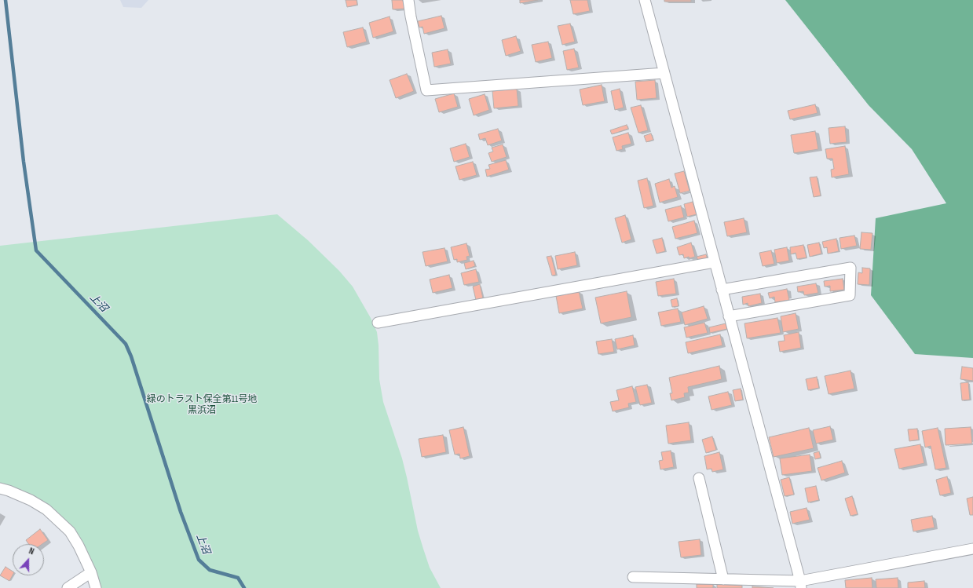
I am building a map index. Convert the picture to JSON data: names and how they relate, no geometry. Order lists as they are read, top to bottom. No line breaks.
{"water":["上沼"],"parks":["緑のトラスト保全第11号地 黒浜沼"],"north":"top"}
